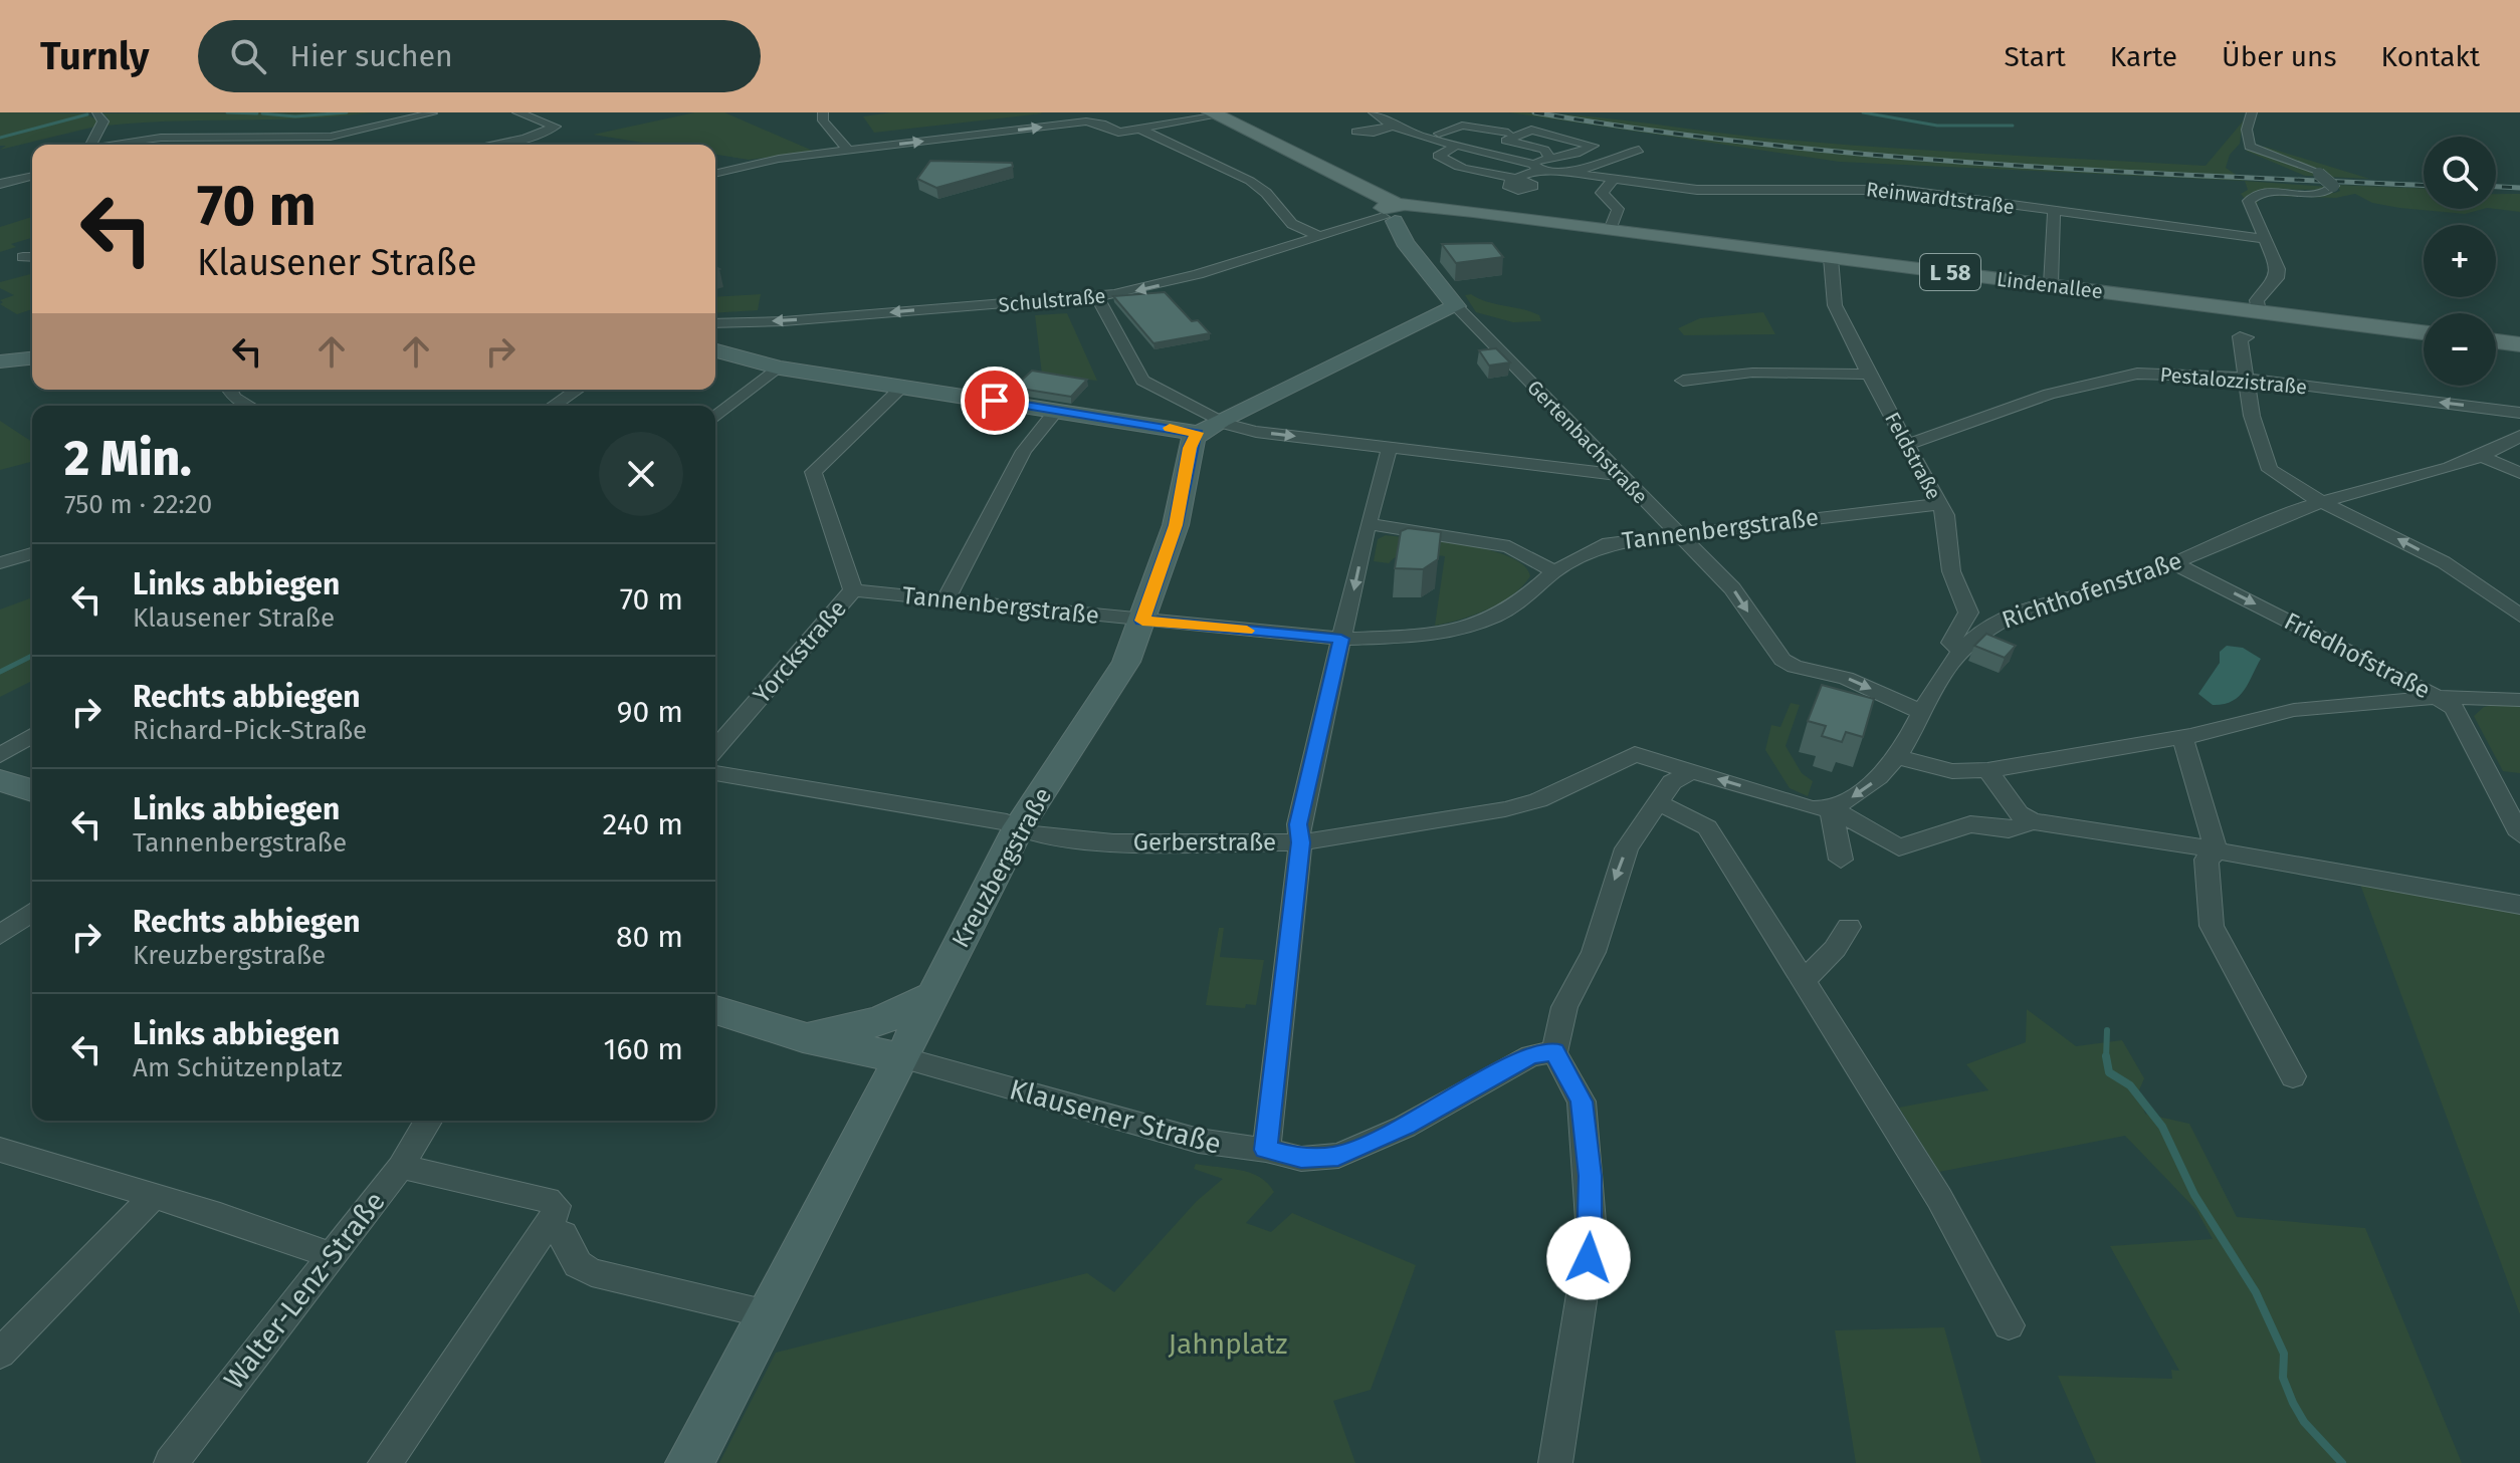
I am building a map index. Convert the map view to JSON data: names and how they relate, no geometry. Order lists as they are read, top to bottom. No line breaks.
{"streets":{"main road":["L 58","Lindenallee","Gertenbachstraße","Kreuzbergstraße","Klausener Straße"],"street":["Reinwardtstraße","Schulstraße","Pestalozzistraße","Feldstraße","Tannenbergstraße","Richthofenstraße","Yorckstraße","Friedhofstraße","Gerberstraße","Walter-Lenz-Straße"]},"crossings":[["Lindenallee","Schulstraße"],["Lindenallee","Gertenbachstraße"],["Lindenallee","Feldstraße"],["Schulstraße","Gertenbachstraße"],["Pestalozzistraße","Feldstraße"],["Gertenbachstraße","Tannenbergstraße"],["Gertenbachstraße","Richthofenstraße"],["Feldstraße","Tannenbergstraße"],["Feldstraße","Richthofenstraße"],["Tannenbergstraße","Yorckstraße"],["Tannenbergstraße","Kreuzbergstraße"],["Richthofenstraße","Friedhofstraße"],["Gerberstraße","Kreuzbergstraße"],["Kreuzbergstraße","Klausener Straße"]],"one_way":["Gertenbachstraße"],"parks":["Jahnplatz"],"page":{"header":"Turnly","search":"Hier suchen","nav":["Start","Karte","Über uns","Kontakt"],"map_buttons":["+","−"],"turn":["70 m","Klausener Straße"],"heading":["2 Min.","750 m · 22:20"],"list":[{"name":"Links abbiegen","note":"Klausener Straße","value":"70 m"},{"name":"Rechts abbiegen","note":"Richard-Pick-Straße","value":"90 m"},{"name":"Links abbiegen","note":"Tannenbergstraße","value":"240 m"},{"name":"Rechts abbiegen","note":"Kreuzbergstraße","value":"80 m"},{"name":"Links abbiegen","note":"Am Schützenplatz","value":"160 m"}]}}
